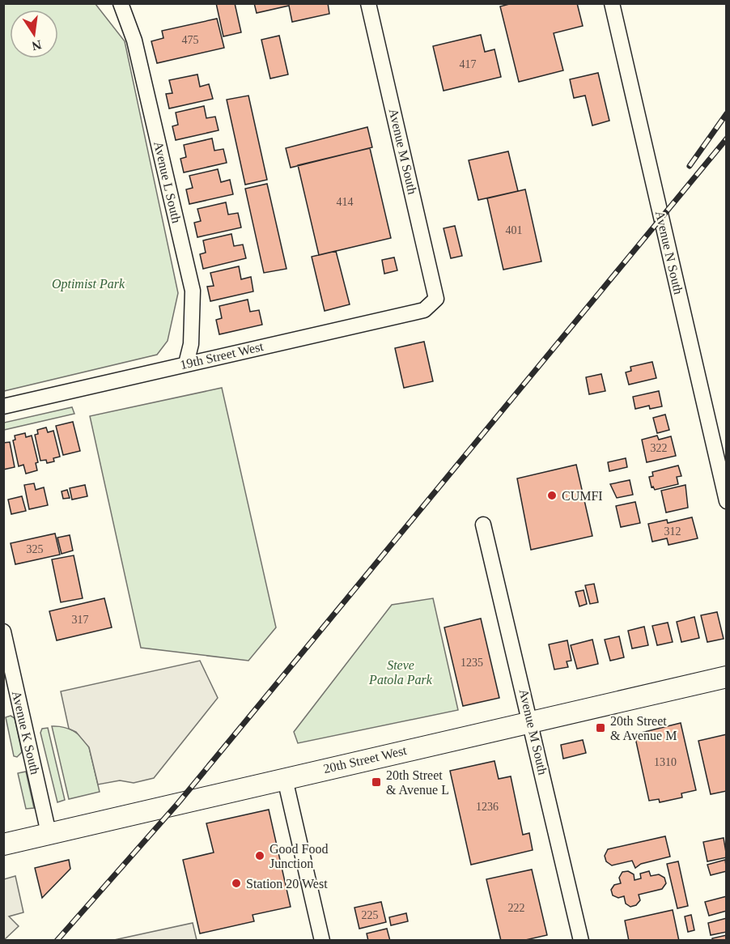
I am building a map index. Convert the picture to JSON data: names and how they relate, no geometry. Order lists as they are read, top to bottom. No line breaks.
{"streets":{"main road":["20th Street West"],"street":["Avenue M South","Avenue L South","Avenue N South","19th Street West","Avenue K South"]},"crossings":[["Avenue M South","19th Street West"],["Avenue M South","20th Street West"],["Avenue L South","19th Street West"],["Avenue K South","20th Street West"]],"parks":["Optimist Park","Steve Patola Park"],"places":{"other":["CUMFI","Good Food Junction","Station 20 West"],"transit":["20th Street & Avenue M","20th Street & Avenue L"]},"house_numbers":["475","417","414","401","322","312","325","317","1235","1310","1236","222","225"],"north":"bottom"}
